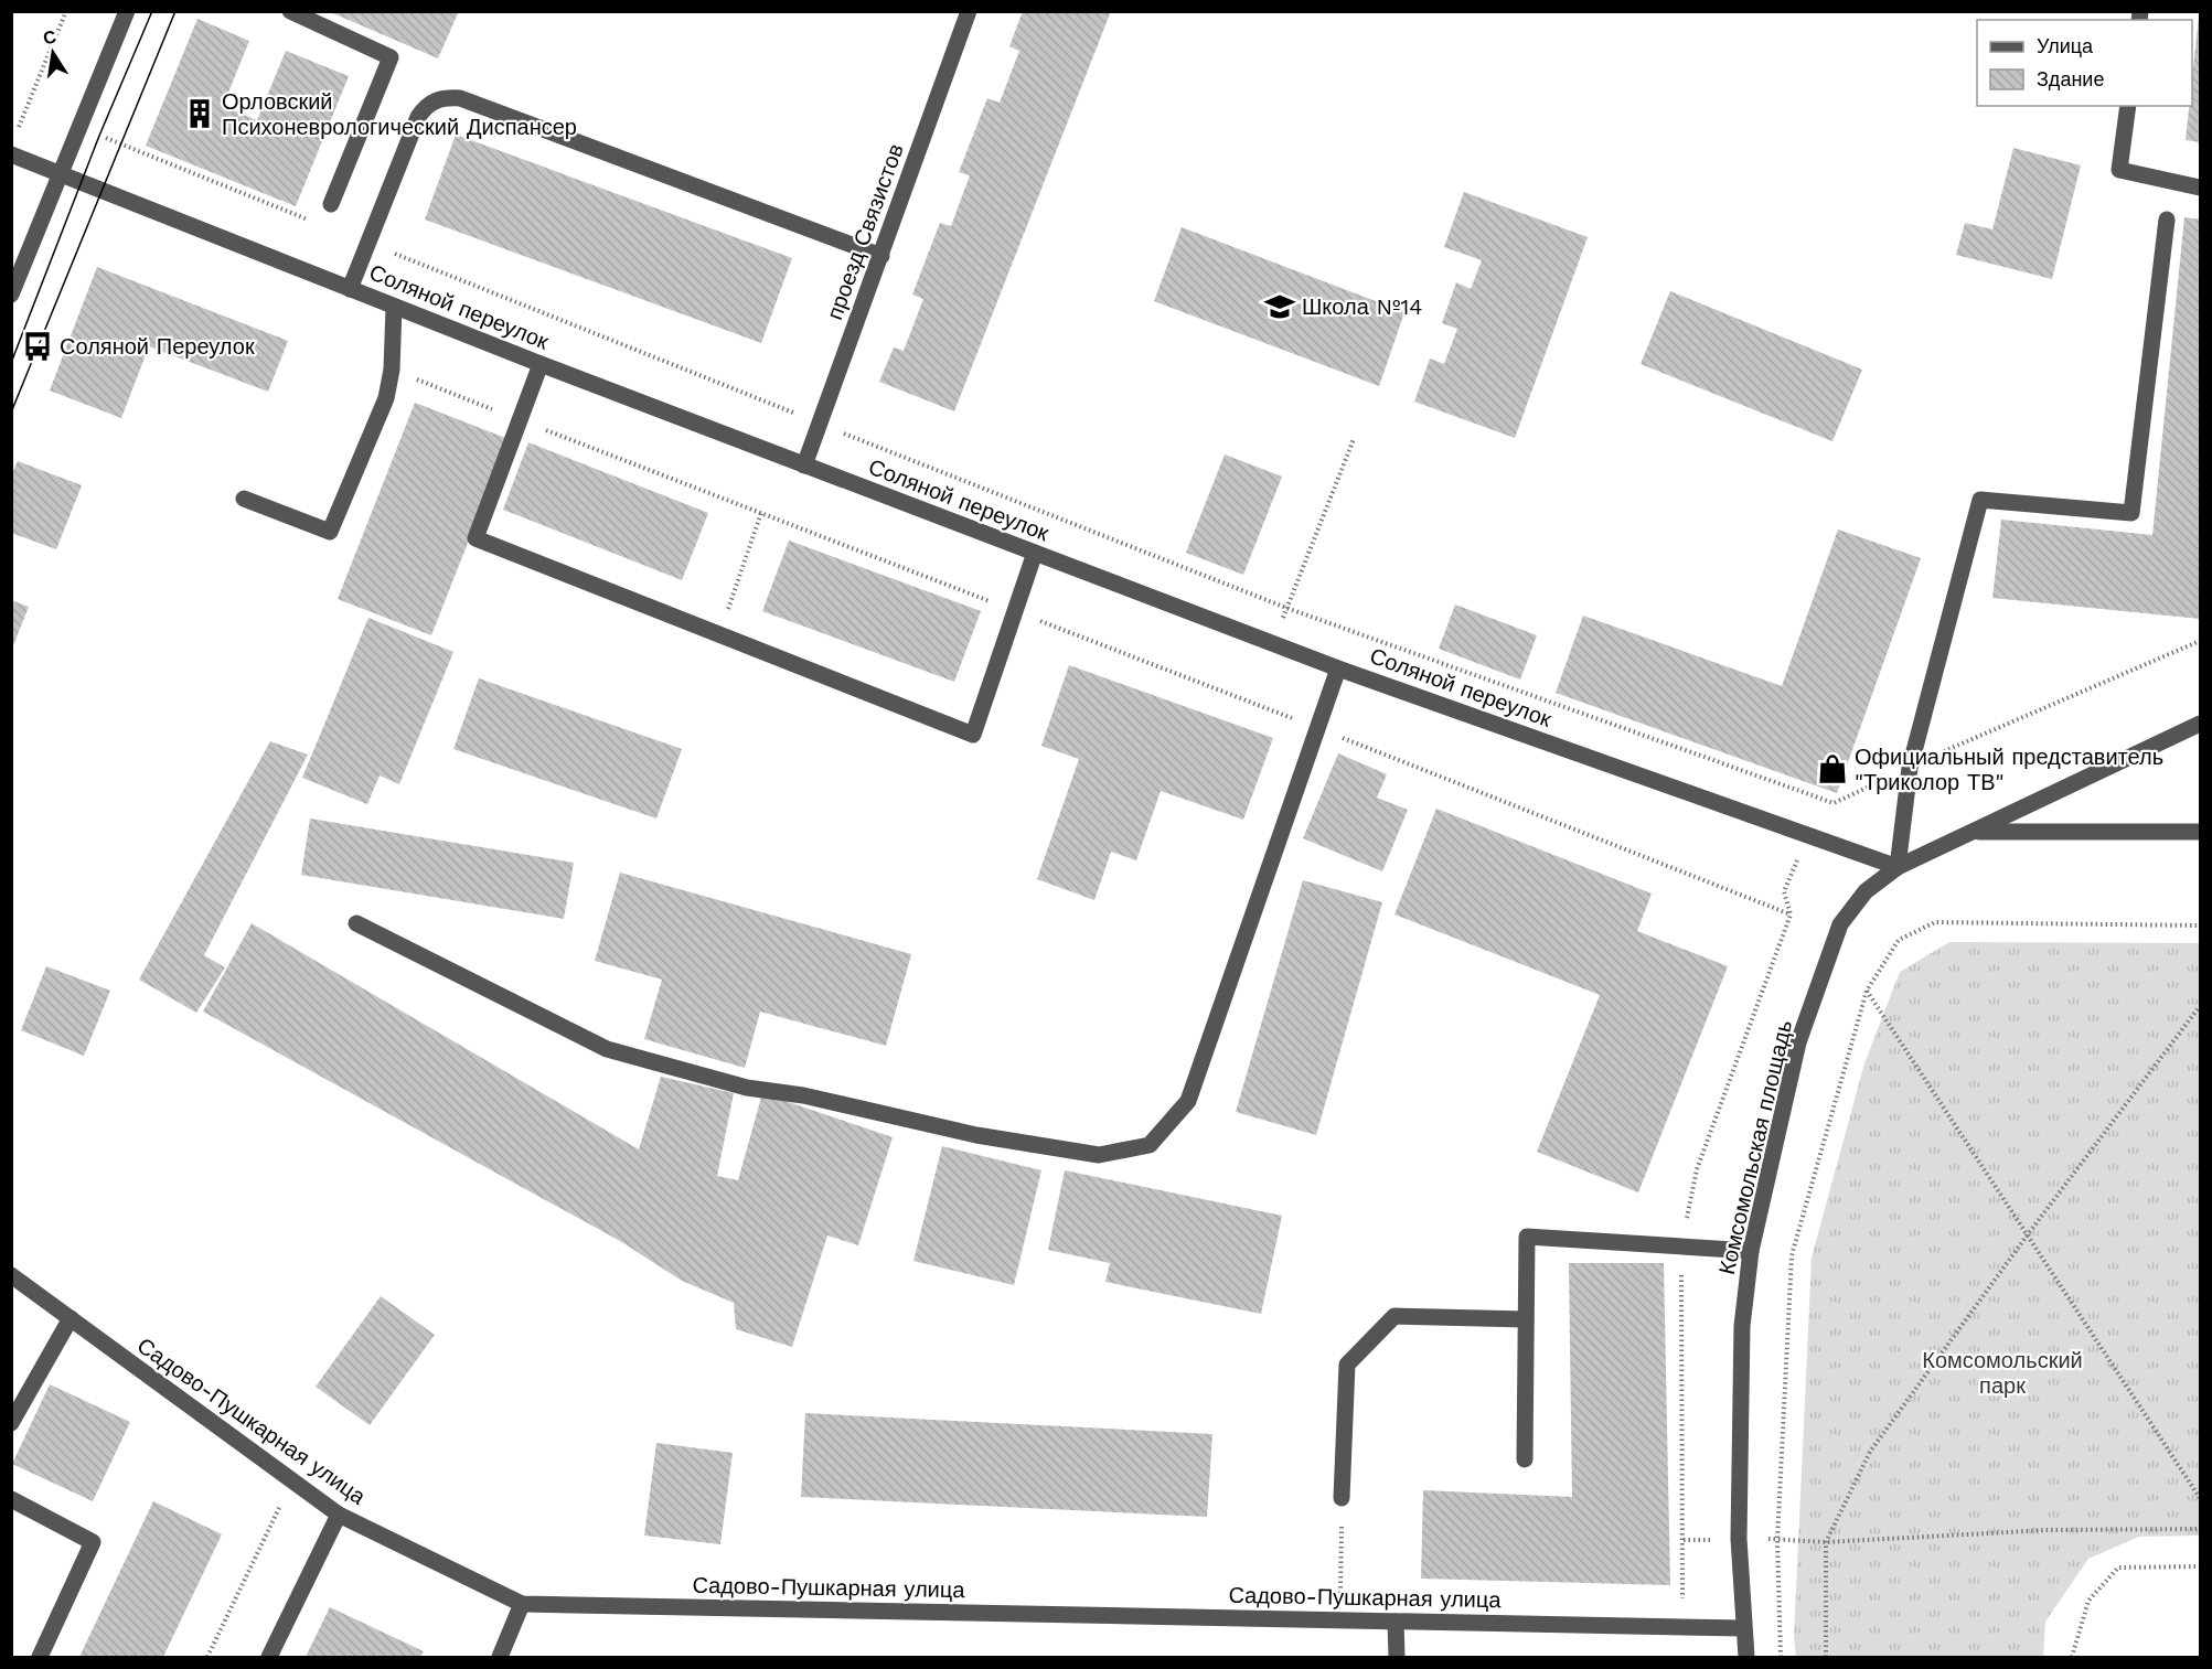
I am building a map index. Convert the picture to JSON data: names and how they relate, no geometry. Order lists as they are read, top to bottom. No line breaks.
{"streets":{"street":["проезд Связистов","Соляной переулок","Комсомольская площадь","Садово-Пушкарная улица"]},"crossings":[["проезд Связистов","Соляной переулок"],["Соляной переулок","Комсомольская площадь"],["Комсомольская площадь","Садово-Пушкарная улица"]],"parks":["Комсомольский парк"],"places":{"building":["Орловский Психоневрологический Диспансер"],"school or university":["Школа №14"],"bus stop":["Соляной Переулок"],"shop":["Официальный представитель \"Триколор ТВ\""]},"legend":["Улица","Здание"],"north":"top"}
